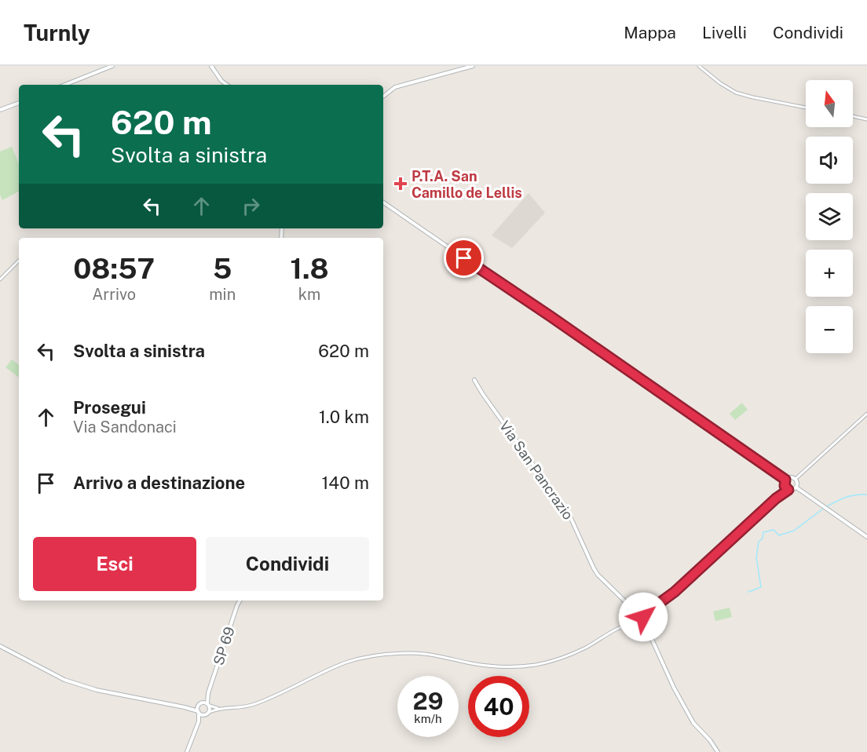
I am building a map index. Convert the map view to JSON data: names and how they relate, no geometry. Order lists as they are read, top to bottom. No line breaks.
{"streets":{"main road":["Via San Pancrazio","SP 69"]},"places":{"health":["P.T.A. San Camillo de Lellis"]},"north":"top","page":{"header":"Turnly","nav":["Mappa","Livelli","Condividi"],"map_buttons":["+","−"],"turn":["620 m","Svolta a sinistra"],"eta":["08:57","Arrivo","5","min","1.8","km"],"list":[{"name":"Svolta a sinistra","value":"620 m"},{"name":"Prosegui","note":"Via Sandonaci","value":"1.0 km"},{"name":"Arrivo a destinazione","value":"140 m"}],"buttons":["Esci","Condividi"],"speed":"29 km/h","limit":"40"}}
